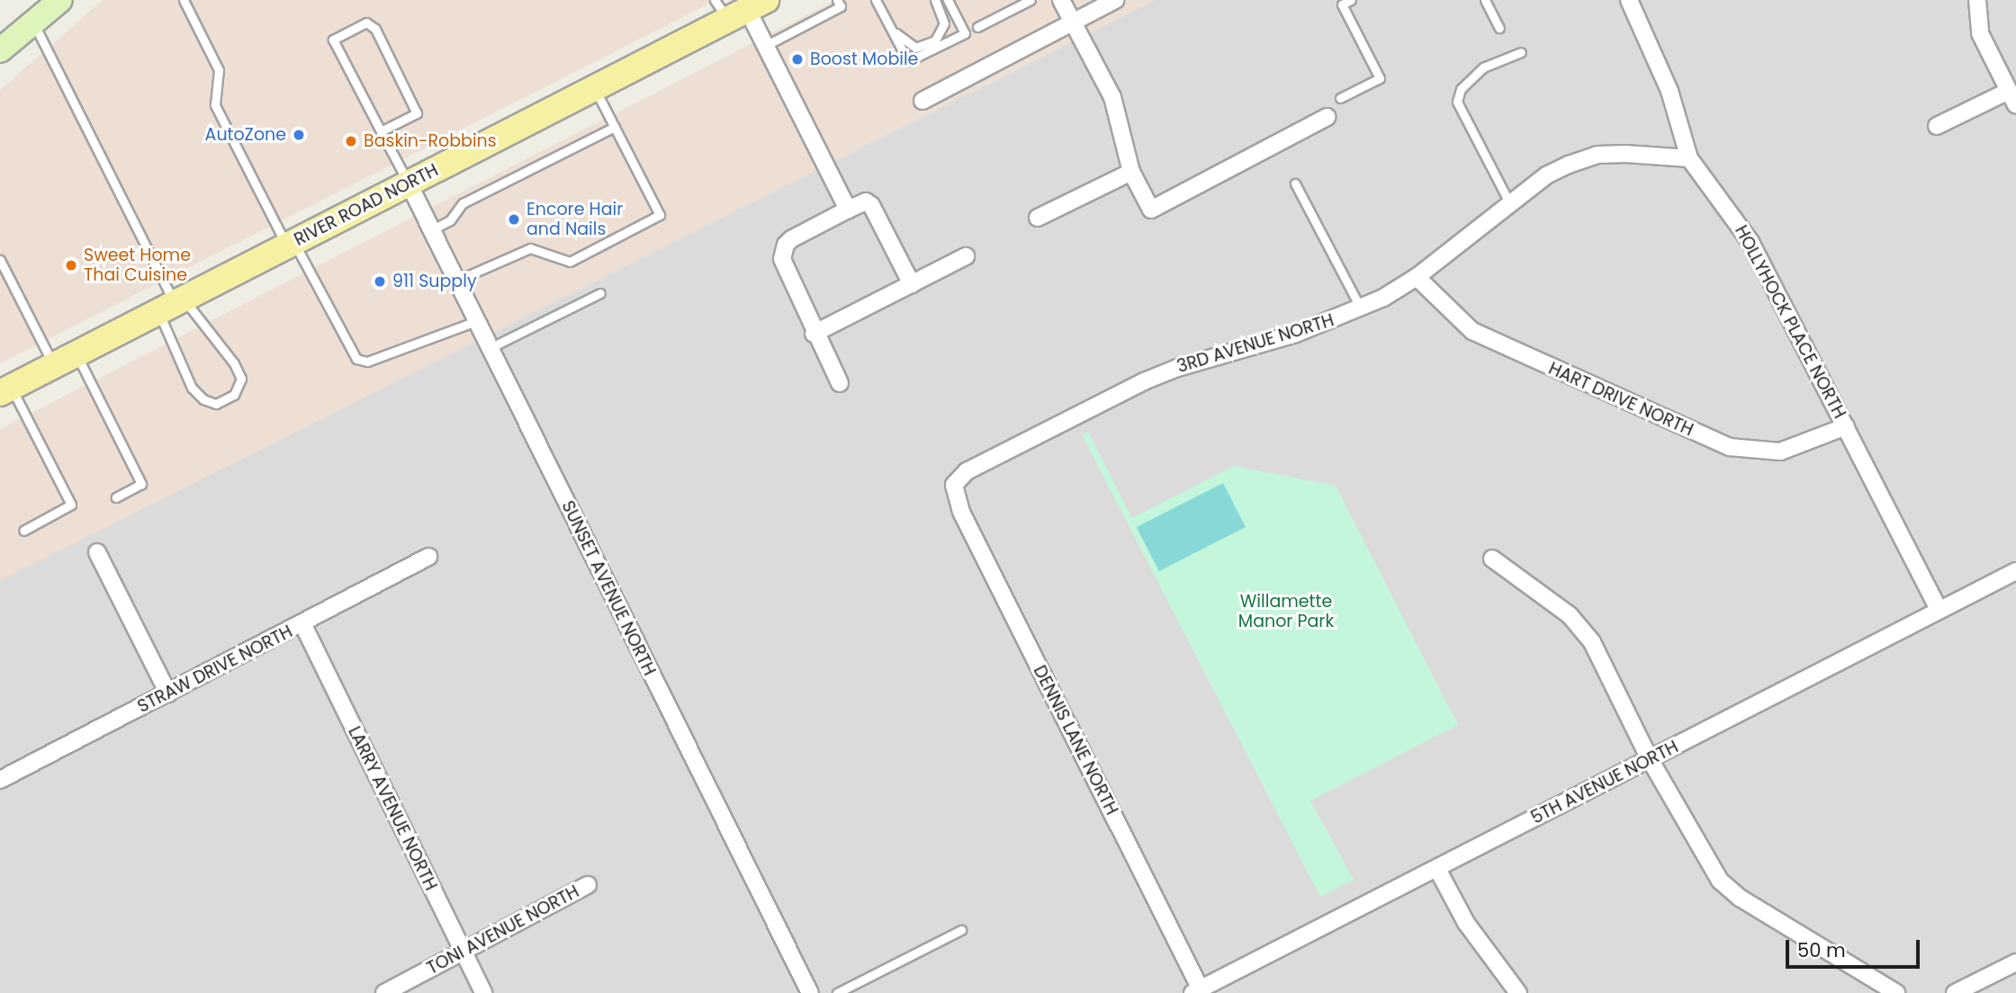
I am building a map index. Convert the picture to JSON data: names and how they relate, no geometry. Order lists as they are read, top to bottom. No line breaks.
{"streets":{"main road":["RIVER ROAD NORTH"],"street":["HOLLYHOCK PLACE NORTH","3RD AVENUE NORTH","HART DRIVE NORTH","SUNSET AVENUE NORTH","STRAW DRIVE NORTH","DENNIS LANE NORTH","5TH AVENUE NORTH","LARRY AVENUE NORTH","TONI AVENUE NORTH"]},"crossings":[["RIVER ROAD NORTH","SUNSET AVENUE NORTH"],["HOLLYHOCK PLACE NORTH","3RD AVENUE NORTH"],["HOLLYHOCK PLACE NORTH","HART DRIVE NORTH"],["HOLLYHOCK PLACE NORTH","5TH AVENUE NORTH"],["3RD AVENUE NORTH","HART DRIVE NORTH"],["3RD AVENUE NORTH","DENNIS LANE NORTH"],["STRAW DRIVE NORTH","LARRY AVENUE NORTH"],["DENNIS LANE NORTH","5TH AVENUE NORTH"],["LARRY AVENUE NORTH","TONI AVENUE NORTH"]],"parks":["Willamette Manor Park"],"places":["Boost Mobile","AutoZone","Baskin-Robbins","Encore Hair and Nails","Sweet Home Thai Cuisine","911 Supply"],"scale_bar":"50 m"}
